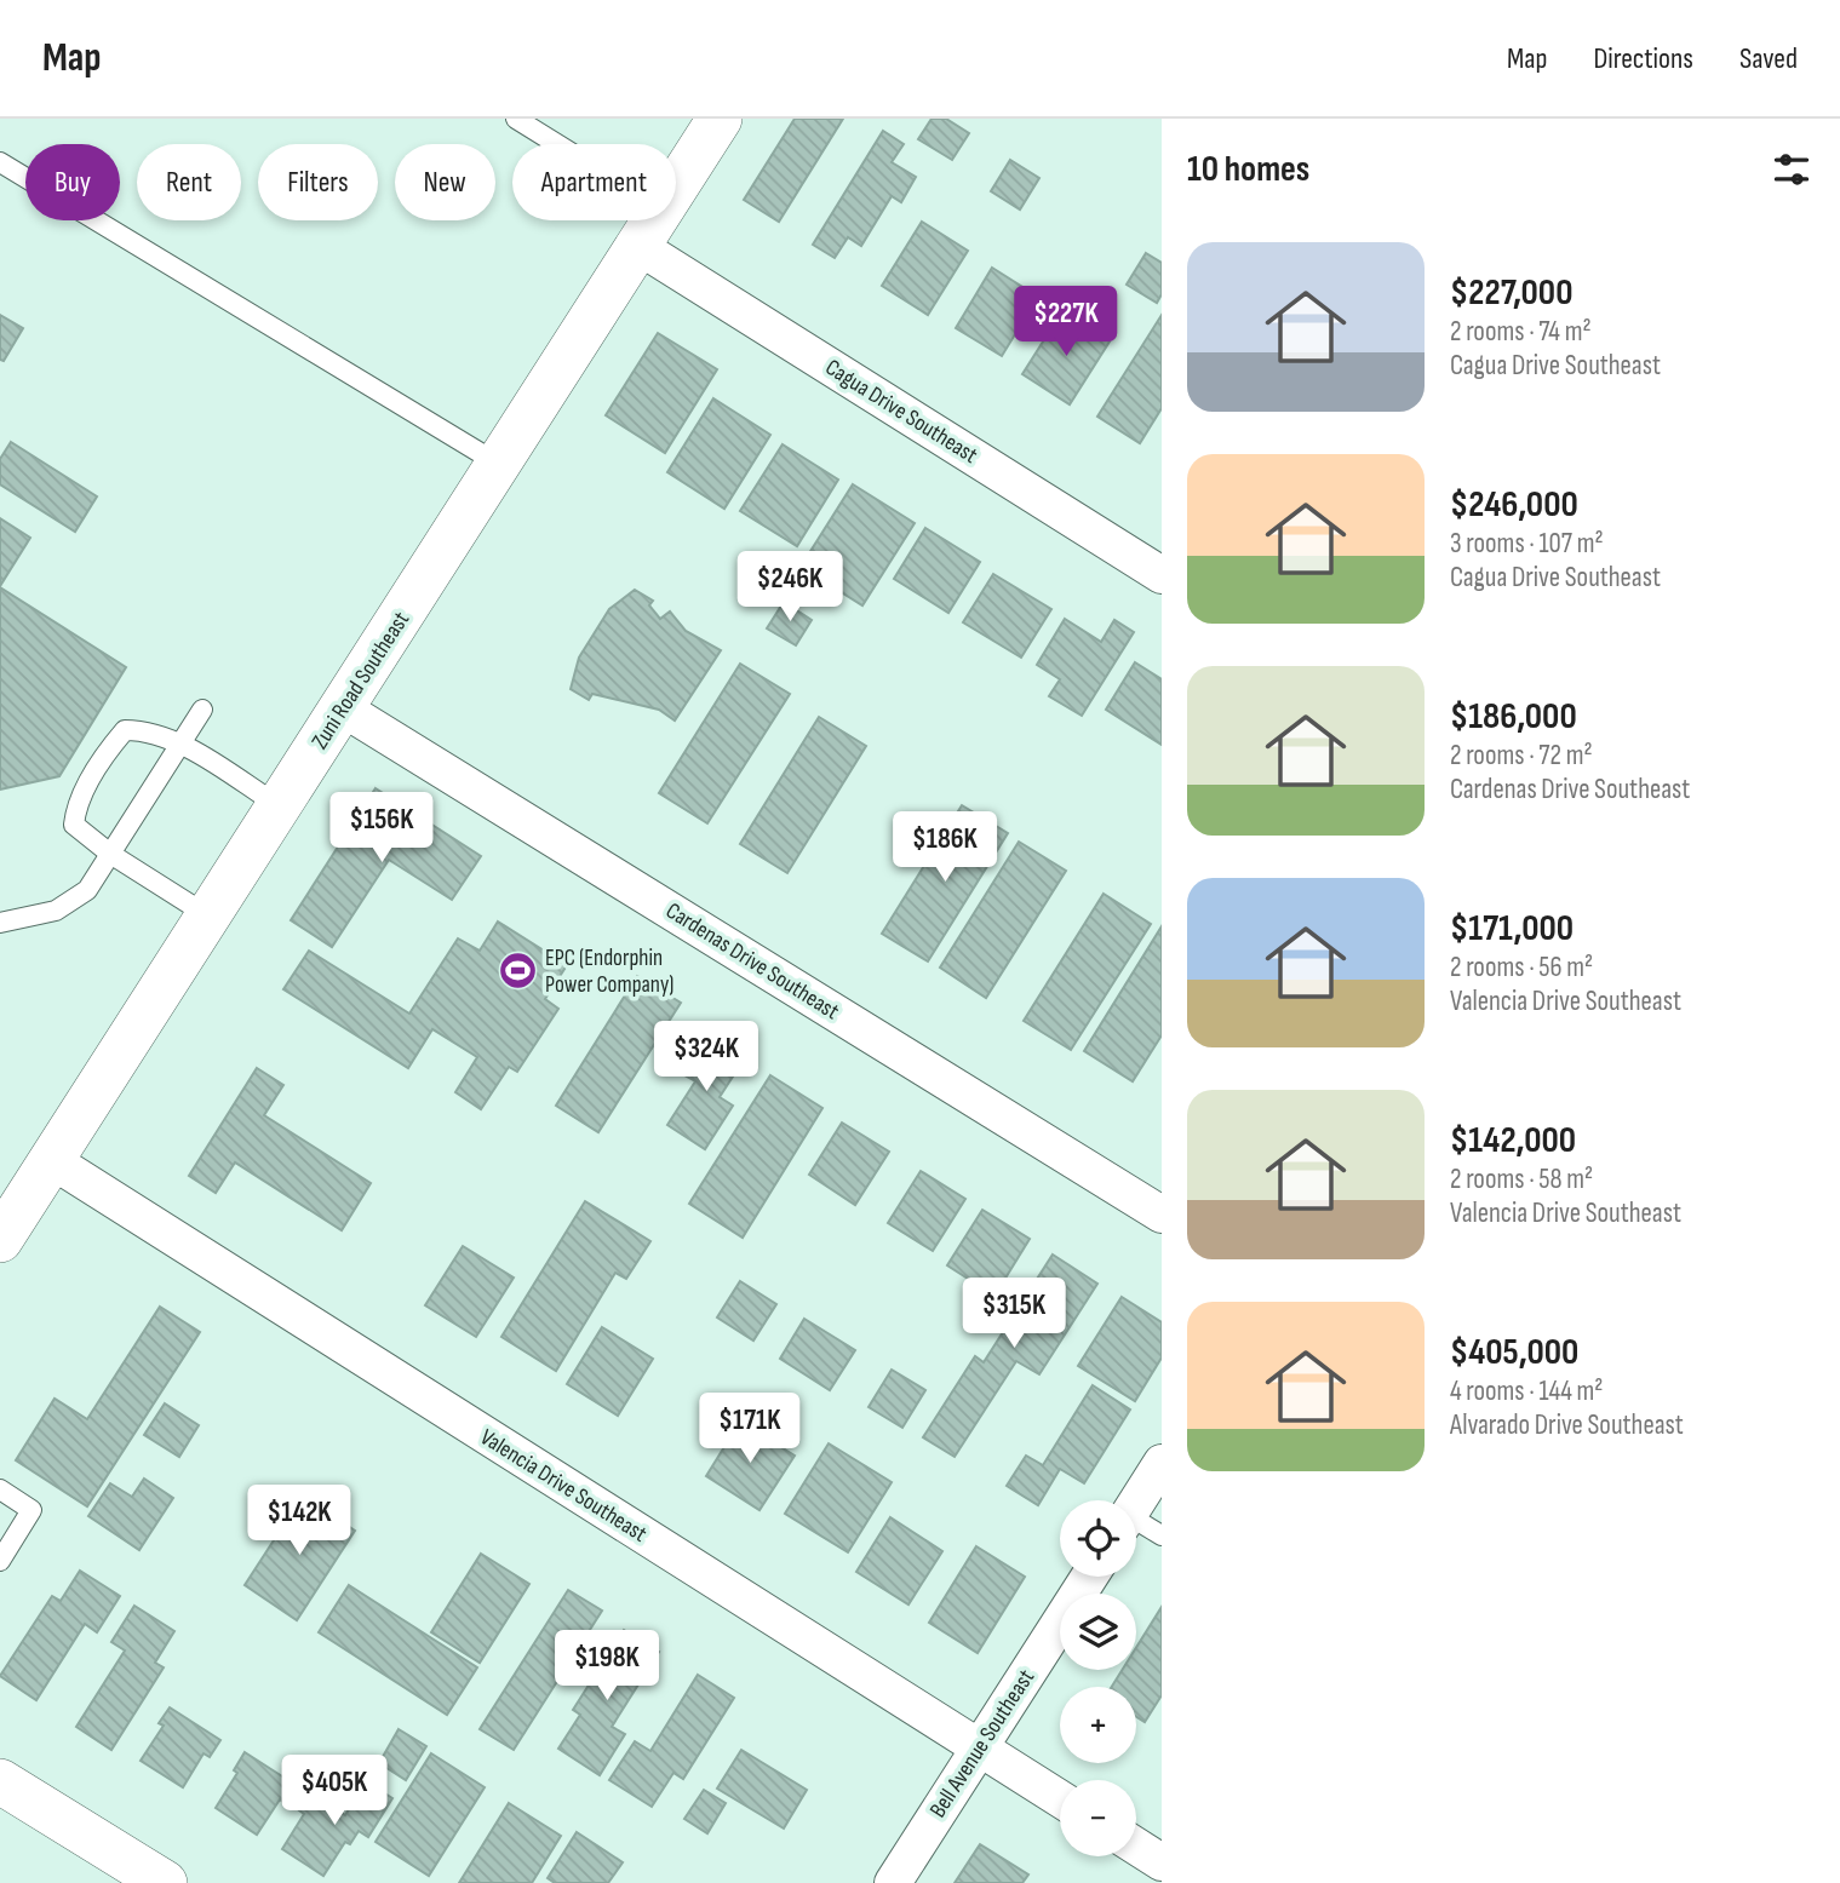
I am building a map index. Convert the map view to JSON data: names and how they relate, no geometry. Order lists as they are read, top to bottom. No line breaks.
{"streets":{"street":["Cagua Drive Southeast","Zuni Road Southeast","Cardenas Drive Southeast","Valencia Drive Southeast","Bell Avenue Southeast"]},"crossings":[["Cagua Drive Southeast","Zuni Road Southeast"],["Zuni Road Southeast","Cardenas Drive Southeast"],["Zuni Road Southeast","Valencia Drive Southeast"],["Valencia Drive Southeast","Bell Avenue Southeast"]],"places":{"sports":["EPC (Endorphin Power Company)"]},"page":{"header":"Map","nav":["Map","Directions","Saved"],"heading":"10 homes","chip":["Buy","Rent","Filters","New","Apartment"],"list":[{"name":"$227,000","note":"2 rooms · 74 m² · Cagua Drive Southeast"},{"name":"$246,000","note":"3 rooms · 107 m² · Cagua Drive Southeast"},{"name":"$186,000","note":"2 rooms · 72 m² · Cardenas Drive Southeast"},{"name":"$171,000","note":"2 rooms · 56 m² · Valencia Drive Southeast"},{"name":"$142,000","note":"2 rooms · 58 m² · Valencia Drive Southeast"},{"name":"$405,000","note":"4 rooms · 144 m² · Alvarado Drive Southeast"}],"price":["$227K","$246K","$156K","$186K","$324K","$315K","$171K","$142K","$198K","$405K"],"map_buttons":["+","−"]}}
